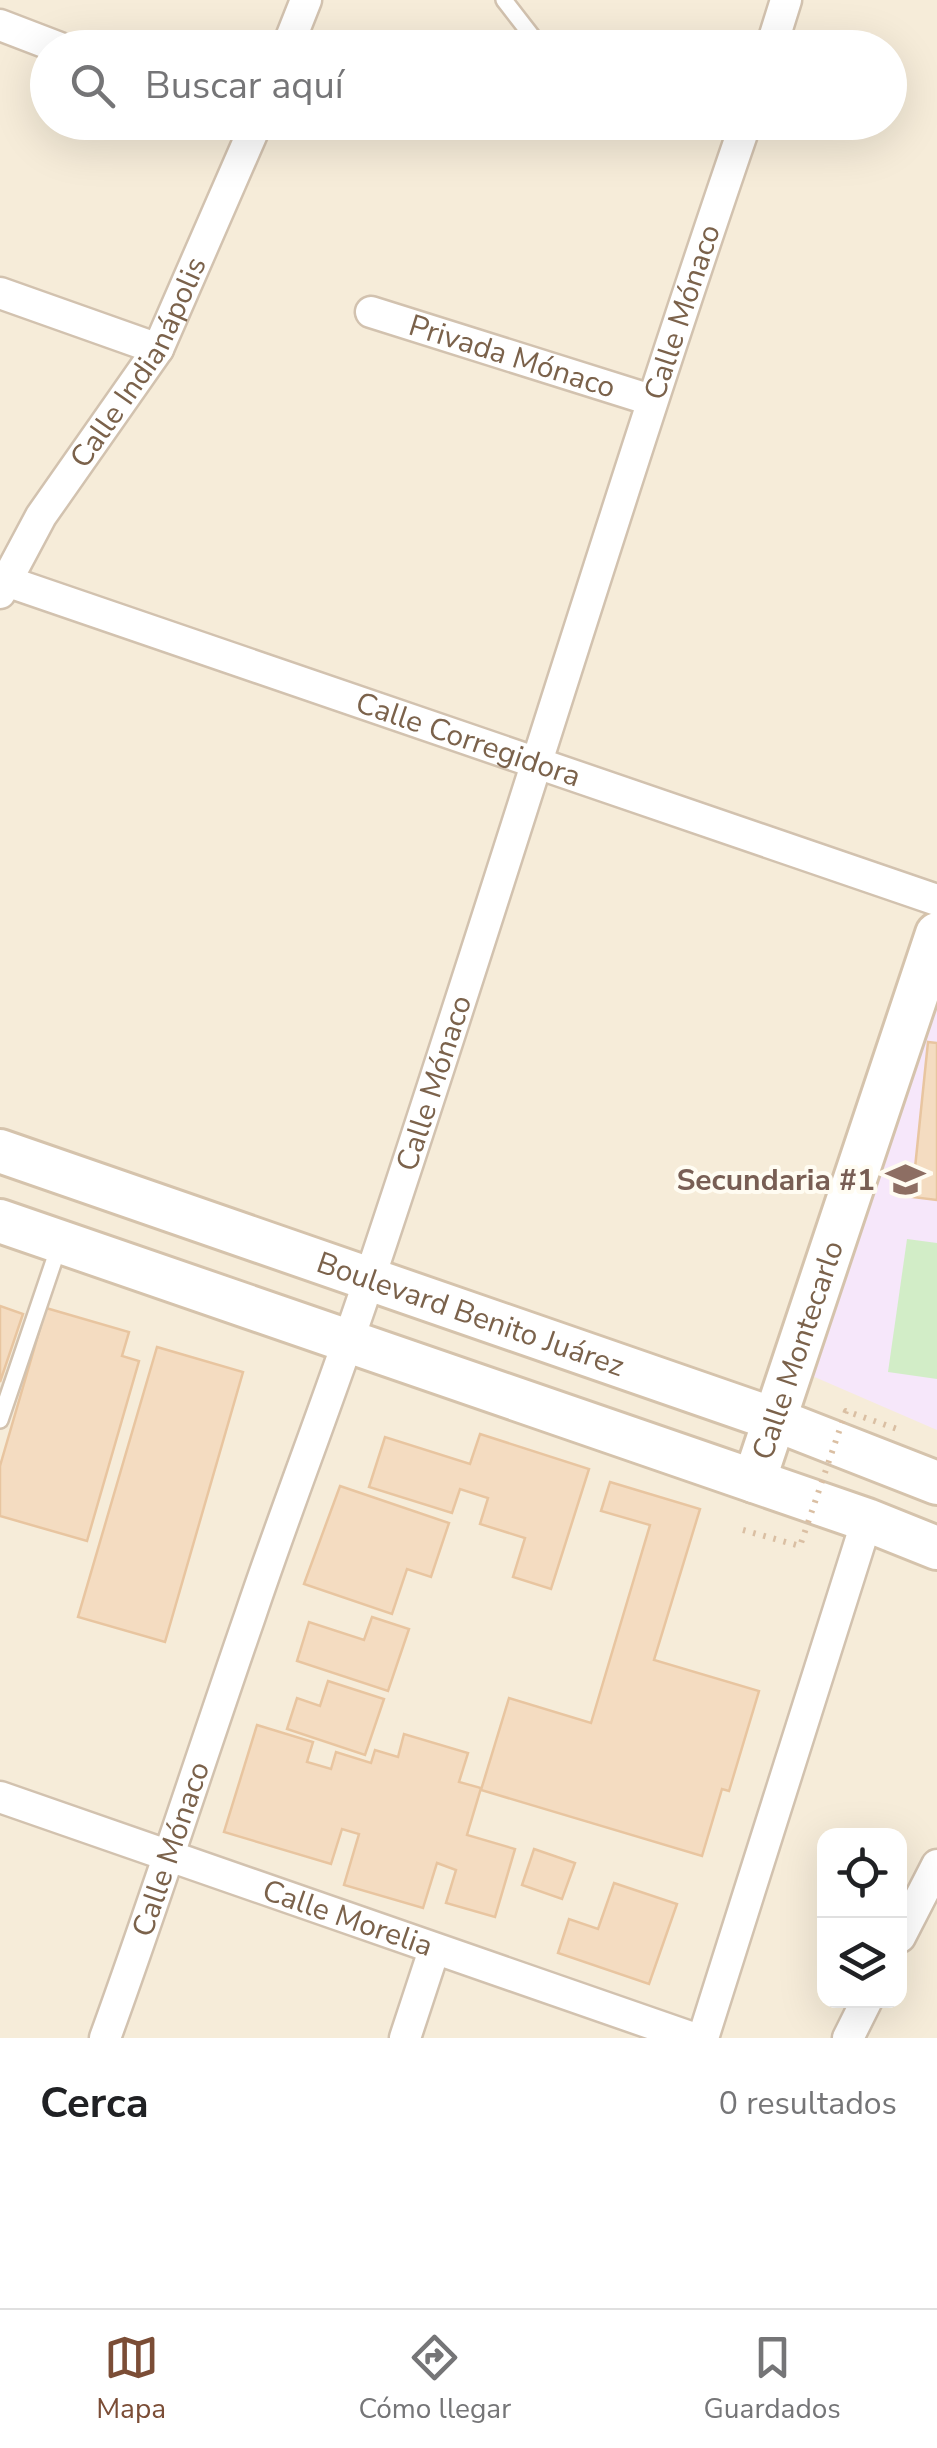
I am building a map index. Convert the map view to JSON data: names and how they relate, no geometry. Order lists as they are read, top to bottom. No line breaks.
{"streets":{"main road":["Boulevard Benito Juárez","Calle Montecarlo"],"street":["Calle Mónaco","Privada Mónaco","Calle Indianápolis","Calle Corregidora","Calle Morelia"]},"crossings":[["Calle Mónaco","Privada Mónaco"],["Calle Mónaco","Calle Corregidora"],["Calle Mónaco","Boulevard Benito Juárez"],["Calle Mónaco","Calle Morelia"],["Calle Indianápolis","Calle Corregidora"],["Boulevard Benito Juárez","Calle Montecarlo"]],"places":{"school or university":["Secundaria #1"]},"page":{"search":"Buscar aquí","heading":["Cerca","0 resultados"],"nav":["Mapa","Cómo llegar","Guardados"]}}
